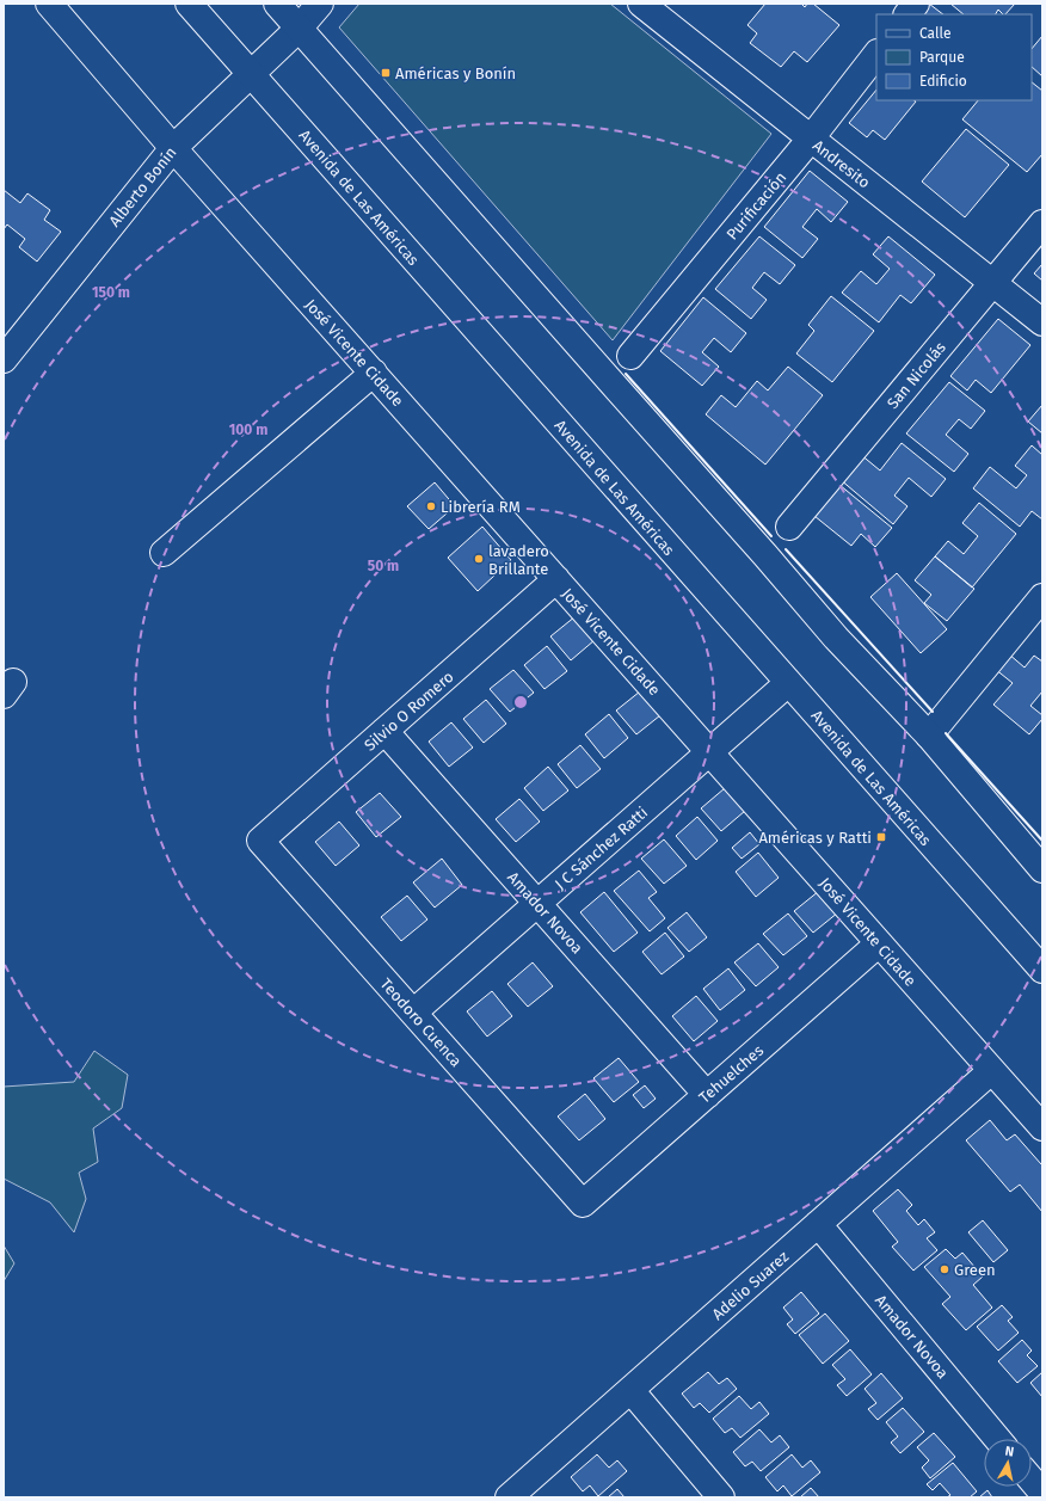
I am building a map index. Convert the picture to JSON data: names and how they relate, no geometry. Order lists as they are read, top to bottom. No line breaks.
{"streets":{"street":["Andresito","Alberto Bonín","Avenida de Las Américas","Purificación","José Vicente Cidade","San Nicolás","Silvio O Romero","J C Sánchez Ratti","Amador Novoa","Teodoro Cuenca","Tehuelches","Adelio Suarez"]},"crossings":[["Andresito","Purificación"],["Andresito","San Nicolás"],["Alberto Bonín","Avenida de Las Américas"],["Alberto Bonín","José Vicente Cidade"],["Avenida de Las Américas","J C Sánchez Ratti"],["José Vicente Cidade","Silvio O Romero"],["José Vicente Cidade","J C Sánchez Ratti"],["José Vicente Cidade","Tehuelches"],["José Vicente Cidade","Adelio Suarez"],["Silvio O Romero","Amador Novoa"],["Silvio O Romero","Teodoro Cuenca"],["J C Sánchez Ratti","Amador Novoa"],["J C Sánchez Ratti","Teodoro Cuenca"],["Amador Novoa","Tehuelches"],["Amador Novoa","Adelio Suarez"],["Teodoro Cuenca","Tehuelches"]],"places":{"transit":["Américas y Bonín","Américas y Ratti"],"other":["Librería RM","lavadero Brillante","Green"]},"legend":["Calle","Parque","Edificio"],"north":"top","rings":["150 m","100 m","50 m"]}
